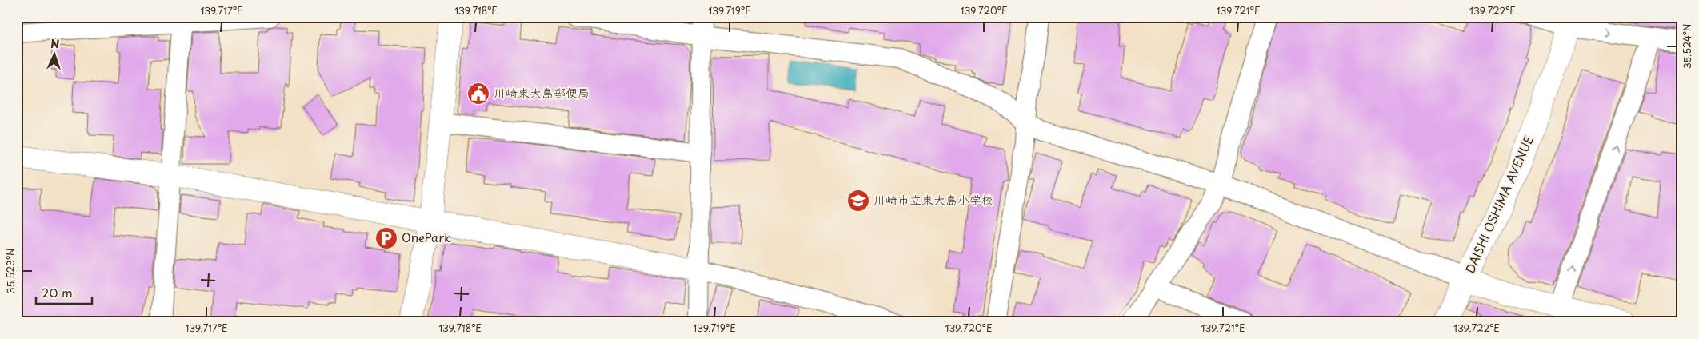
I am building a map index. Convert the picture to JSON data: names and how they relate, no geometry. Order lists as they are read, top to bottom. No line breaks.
{"streets":{"street":["DAISHI OSHIMA AVENUE"]},"places":{"public building":["川崎東大島郵便局"],"school or university":["川崎市立東大島小学校"],"parking":["OnePark"]},"scale_bar":"20 m","north":"top","coordinates":["139.717°E","139.718°E","139.719°E","139.720°E","139.721°E","139.722°E","35.524°N","35.523°N"]}
